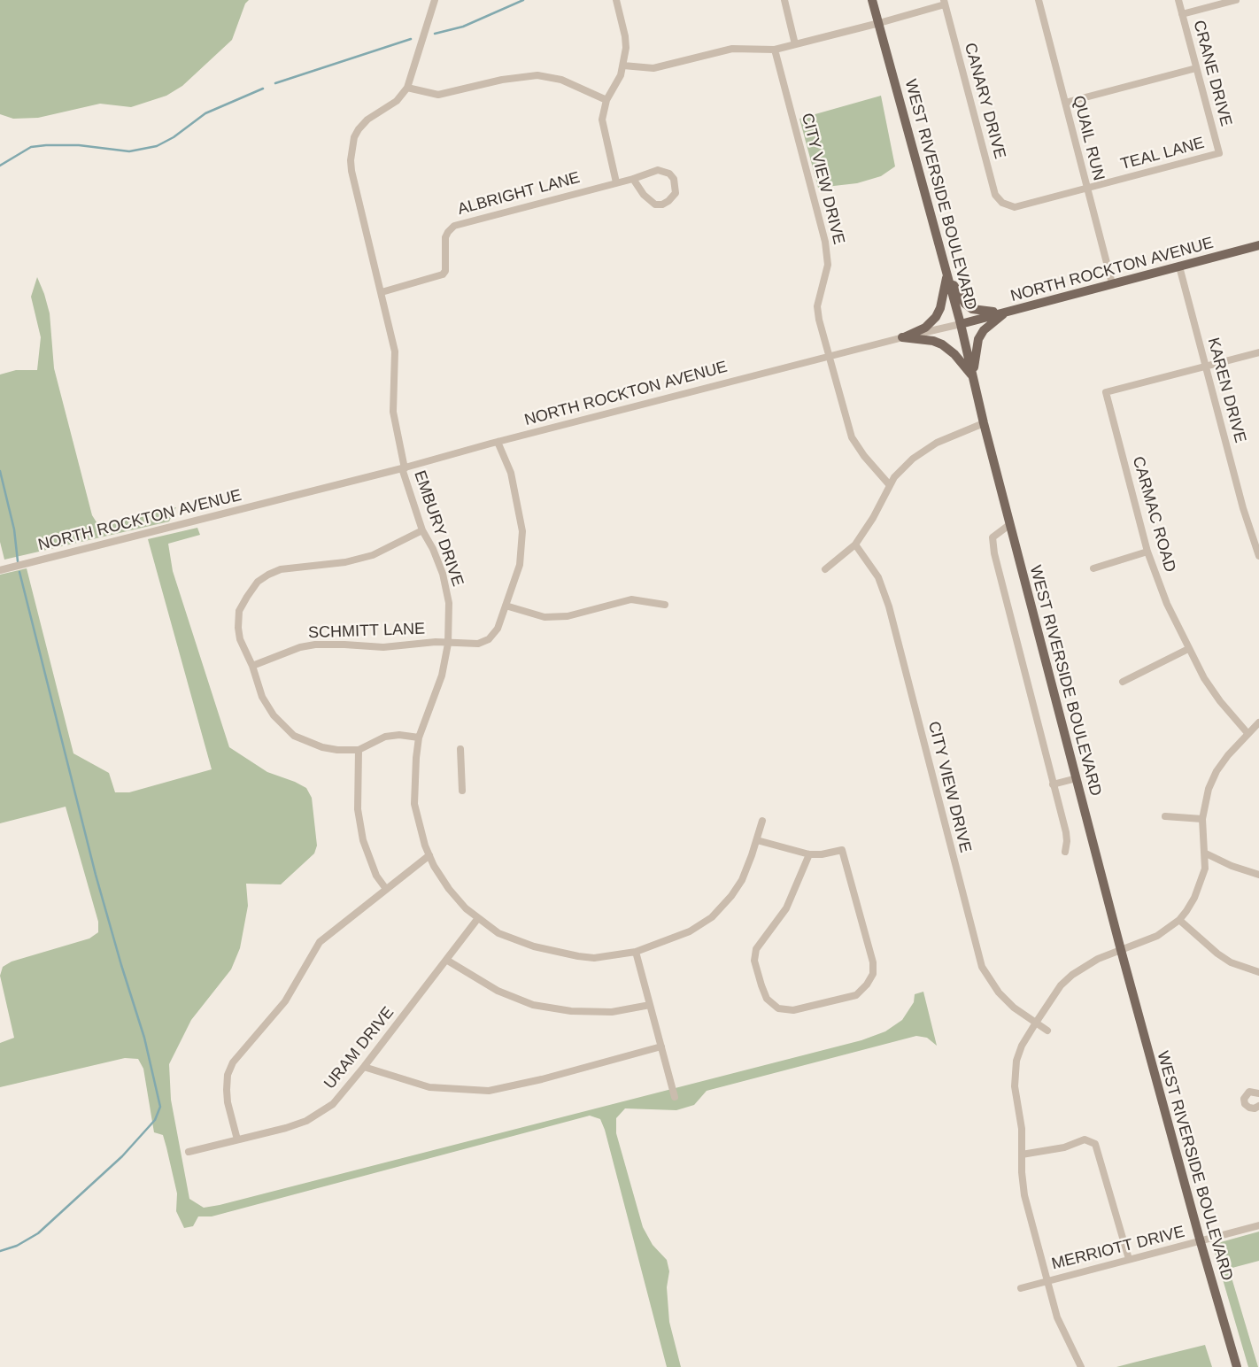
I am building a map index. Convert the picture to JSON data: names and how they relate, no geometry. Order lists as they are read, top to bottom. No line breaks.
{"streets":{"main road":["WEST RIVERSIDE BOULEVARD","NORTH ROCKTON AVENUE"],"street":["CRANE DRIVE","CANARY DRIVE","QUAIL RUN","TEAL LANE","CITY VIEW DRIVE","ALBRIGHT LANE","KAREN DRIVE","CARMAC ROAD","EMBURY DRIVE","SCHMITT LANE","URAM DRIVE","MERRIOTT DRIVE"]},"crossings":[["CRANE DRIVE","TEAL LANE"],["CANARY DRIVE","TEAL LANE"],["QUAIL RUN","TEAL LANE"],["QUAIL RUN","NORTH ROCKTON AVENUE"],["CITY VIEW DRIVE","NORTH ROCKTON AVENUE"],["ALBRIGHT LANE","EMBURY DRIVE"],["WEST RIVERSIDE BOULEVARD","NORTH ROCKTON AVENUE"],["WEST RIVERSIDE BOULEVARD","MERRIOTT DRIVE"],["NORTH ROCKTON AVENUE","KAREN DRIVE"],["NORTH ROCKTON AVENUE","EMBURY DRIVE"],["KAREN DRIVE","CARMAC ROAD"],["EMBURY DRIVE","SCHMITT LANE"],["EMBURY DRIVE","URAM DRIVE"]]}
